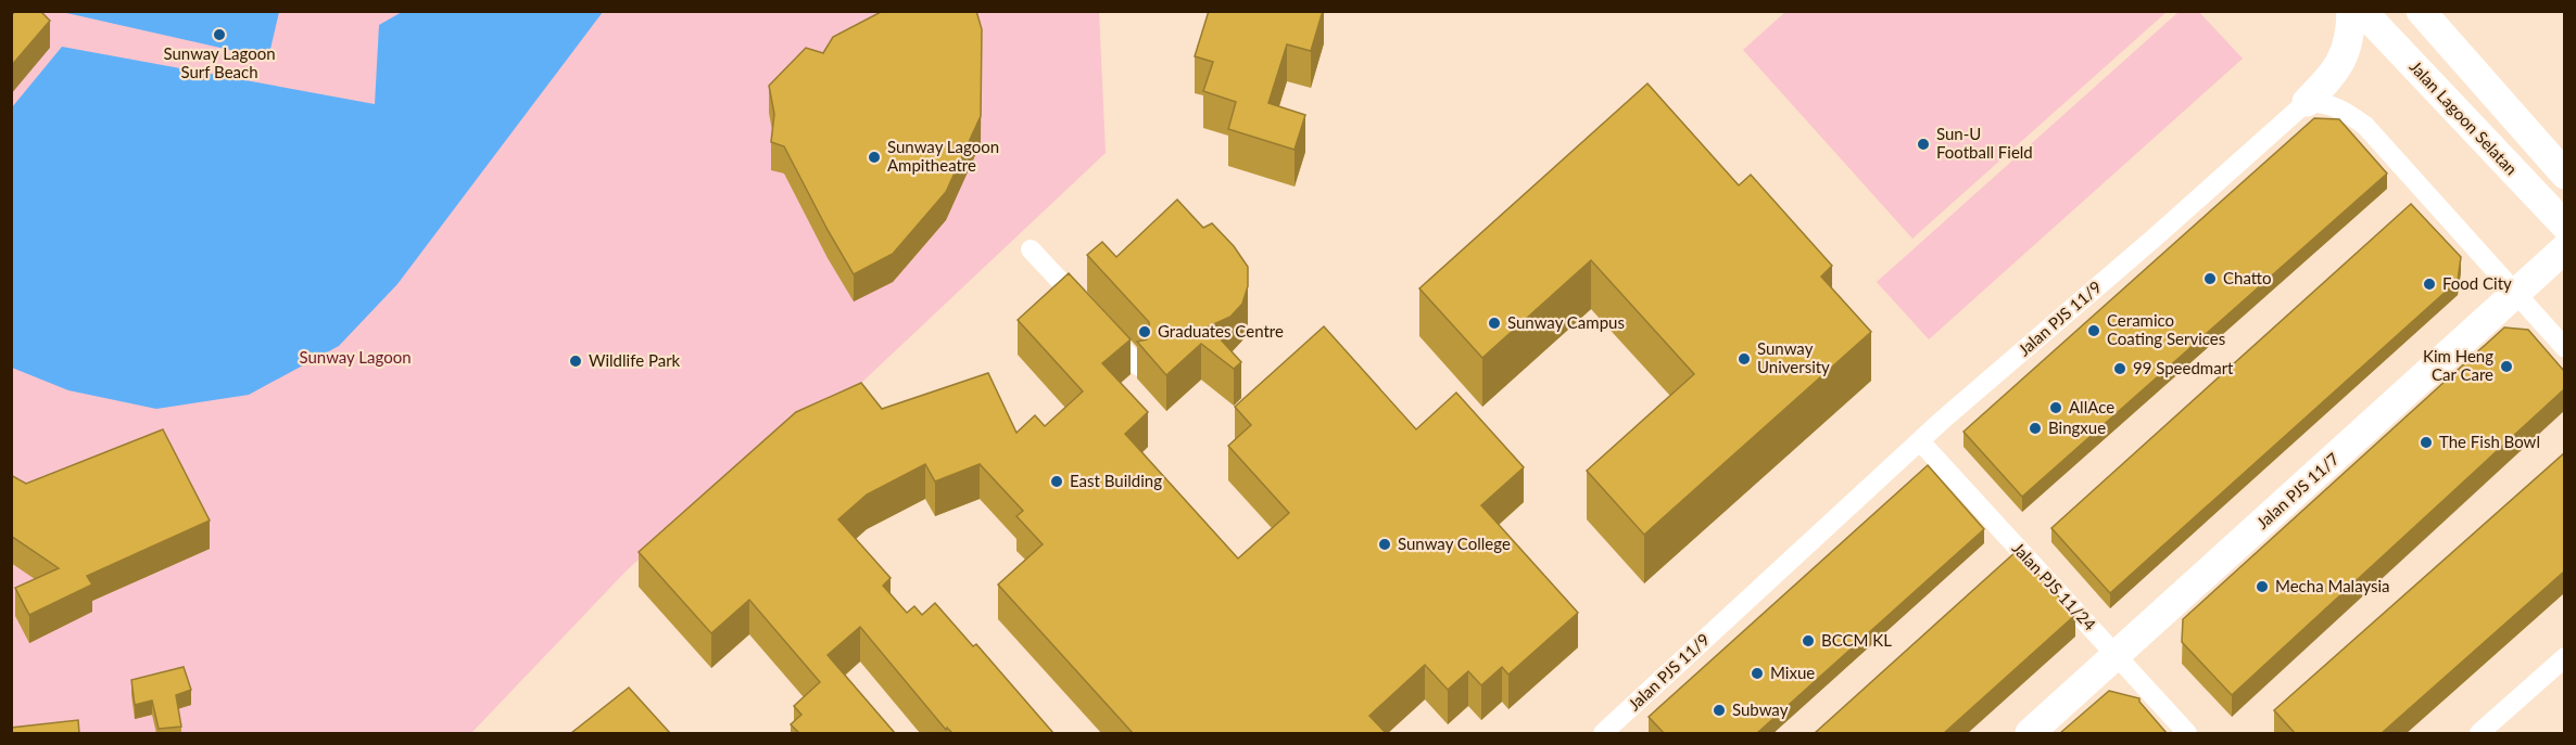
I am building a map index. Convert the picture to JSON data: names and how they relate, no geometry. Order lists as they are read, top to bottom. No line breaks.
{"streets":{"street":["Jalan Lagoon Selatan","Jalan PJS 11/9","Jalan PJS 11/7","Jalan PJS 11/24"]},"crossings":[["Jalan PJS 11/9","Jalan PJS 11/24"],["Jalan PJS 11/7","Jalan PJS 11/24"]],"parks":["Sunway Lagoon"],"places":["Sunway Lagoon Surf Beach","Sun-U Football Field","Sunway Lagoon Ampitheatre","Chatto","Food City","Sunway Campus","Ceramico Coating Services","Graduates Centre","Sunway University","Wildlife Park","Kim Heng Car Care","99 Speedmart","AllAce","Bingxue","The Fish Bowl","East Building","Sunway College","Mecha Malaysia","BCCM KL","Mixue","Subway"]}
